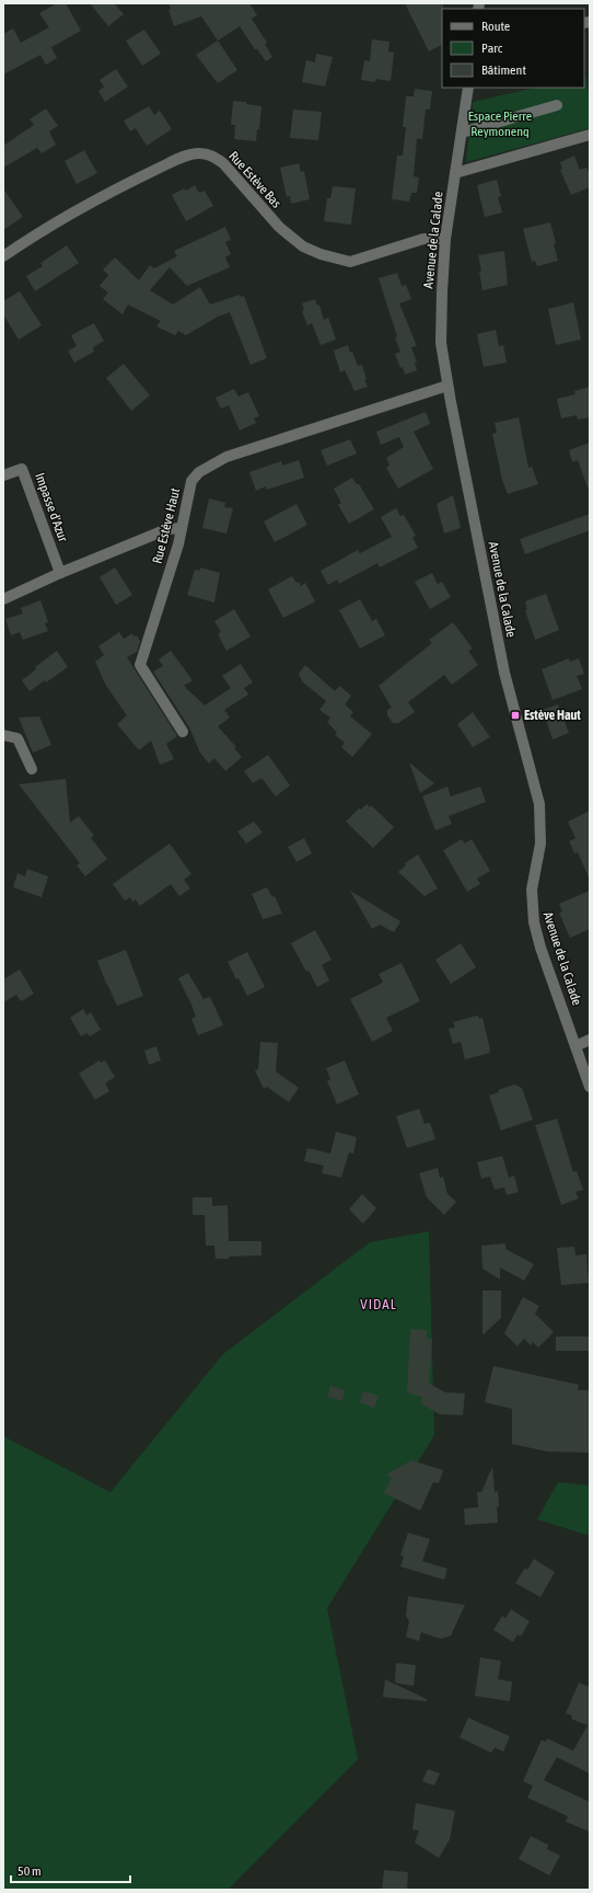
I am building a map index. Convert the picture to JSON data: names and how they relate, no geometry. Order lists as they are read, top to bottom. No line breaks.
{"streets":{"street":["Rue Estève Bas","Avenue de la Calade","Impasse d'Azur","Rue Estève Haut"]},"crossings":[["Rue Estève Bas","Avenue de la Calade"],["Avenue de la Calade","Rue Estève Haut"]],"districts":["VIDAL"],"parks":["Espace Pierre Reymonenq"],"places":{"transit":["Estève Haut"]},"legend":["Route","Parc","Bâtiment"],"scale_bar":"50 m"}
